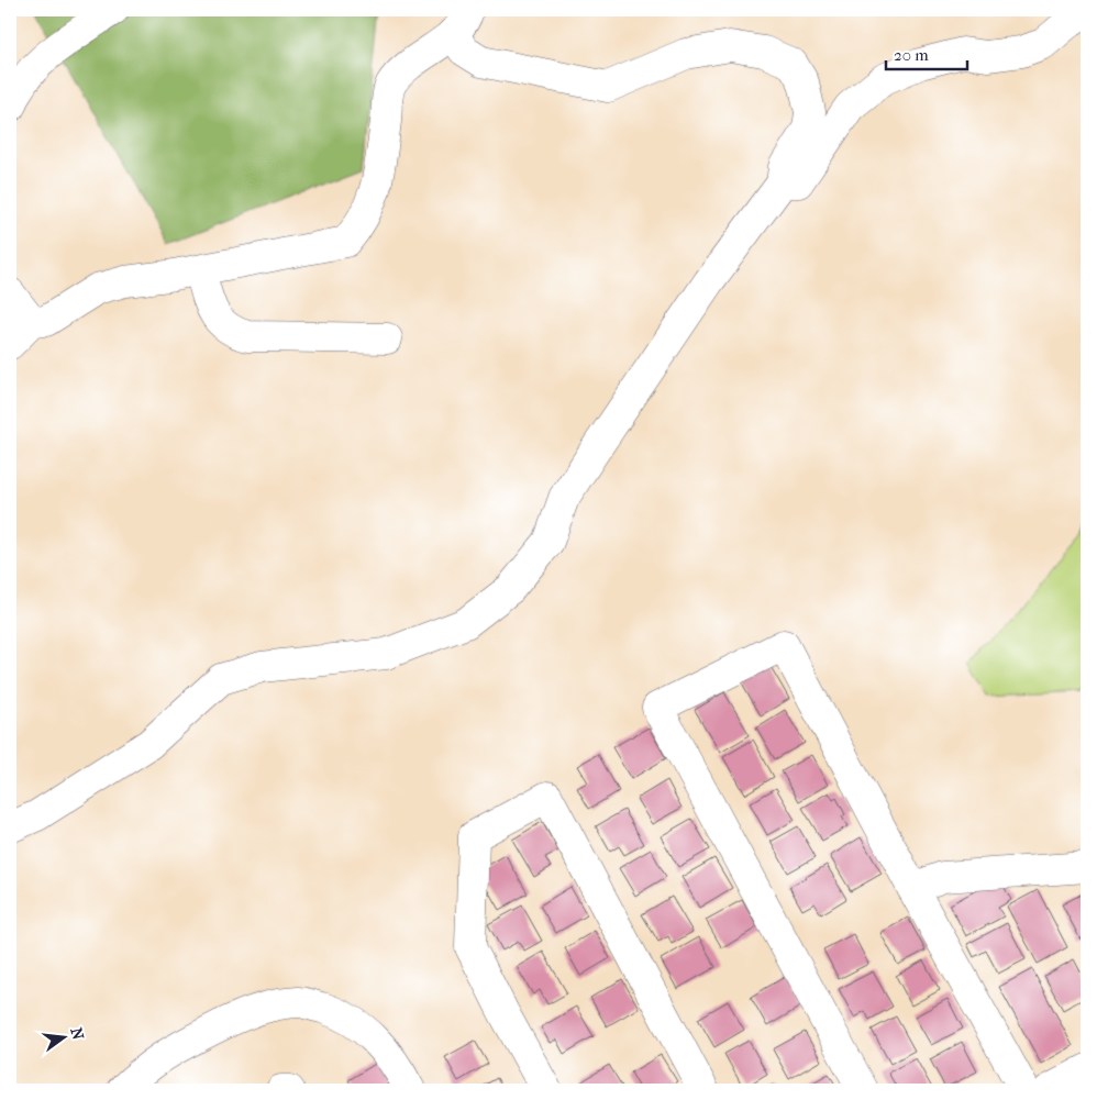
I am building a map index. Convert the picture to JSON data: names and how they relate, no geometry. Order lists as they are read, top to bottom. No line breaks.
{"scale_bar":"20 m","north":"right"}
